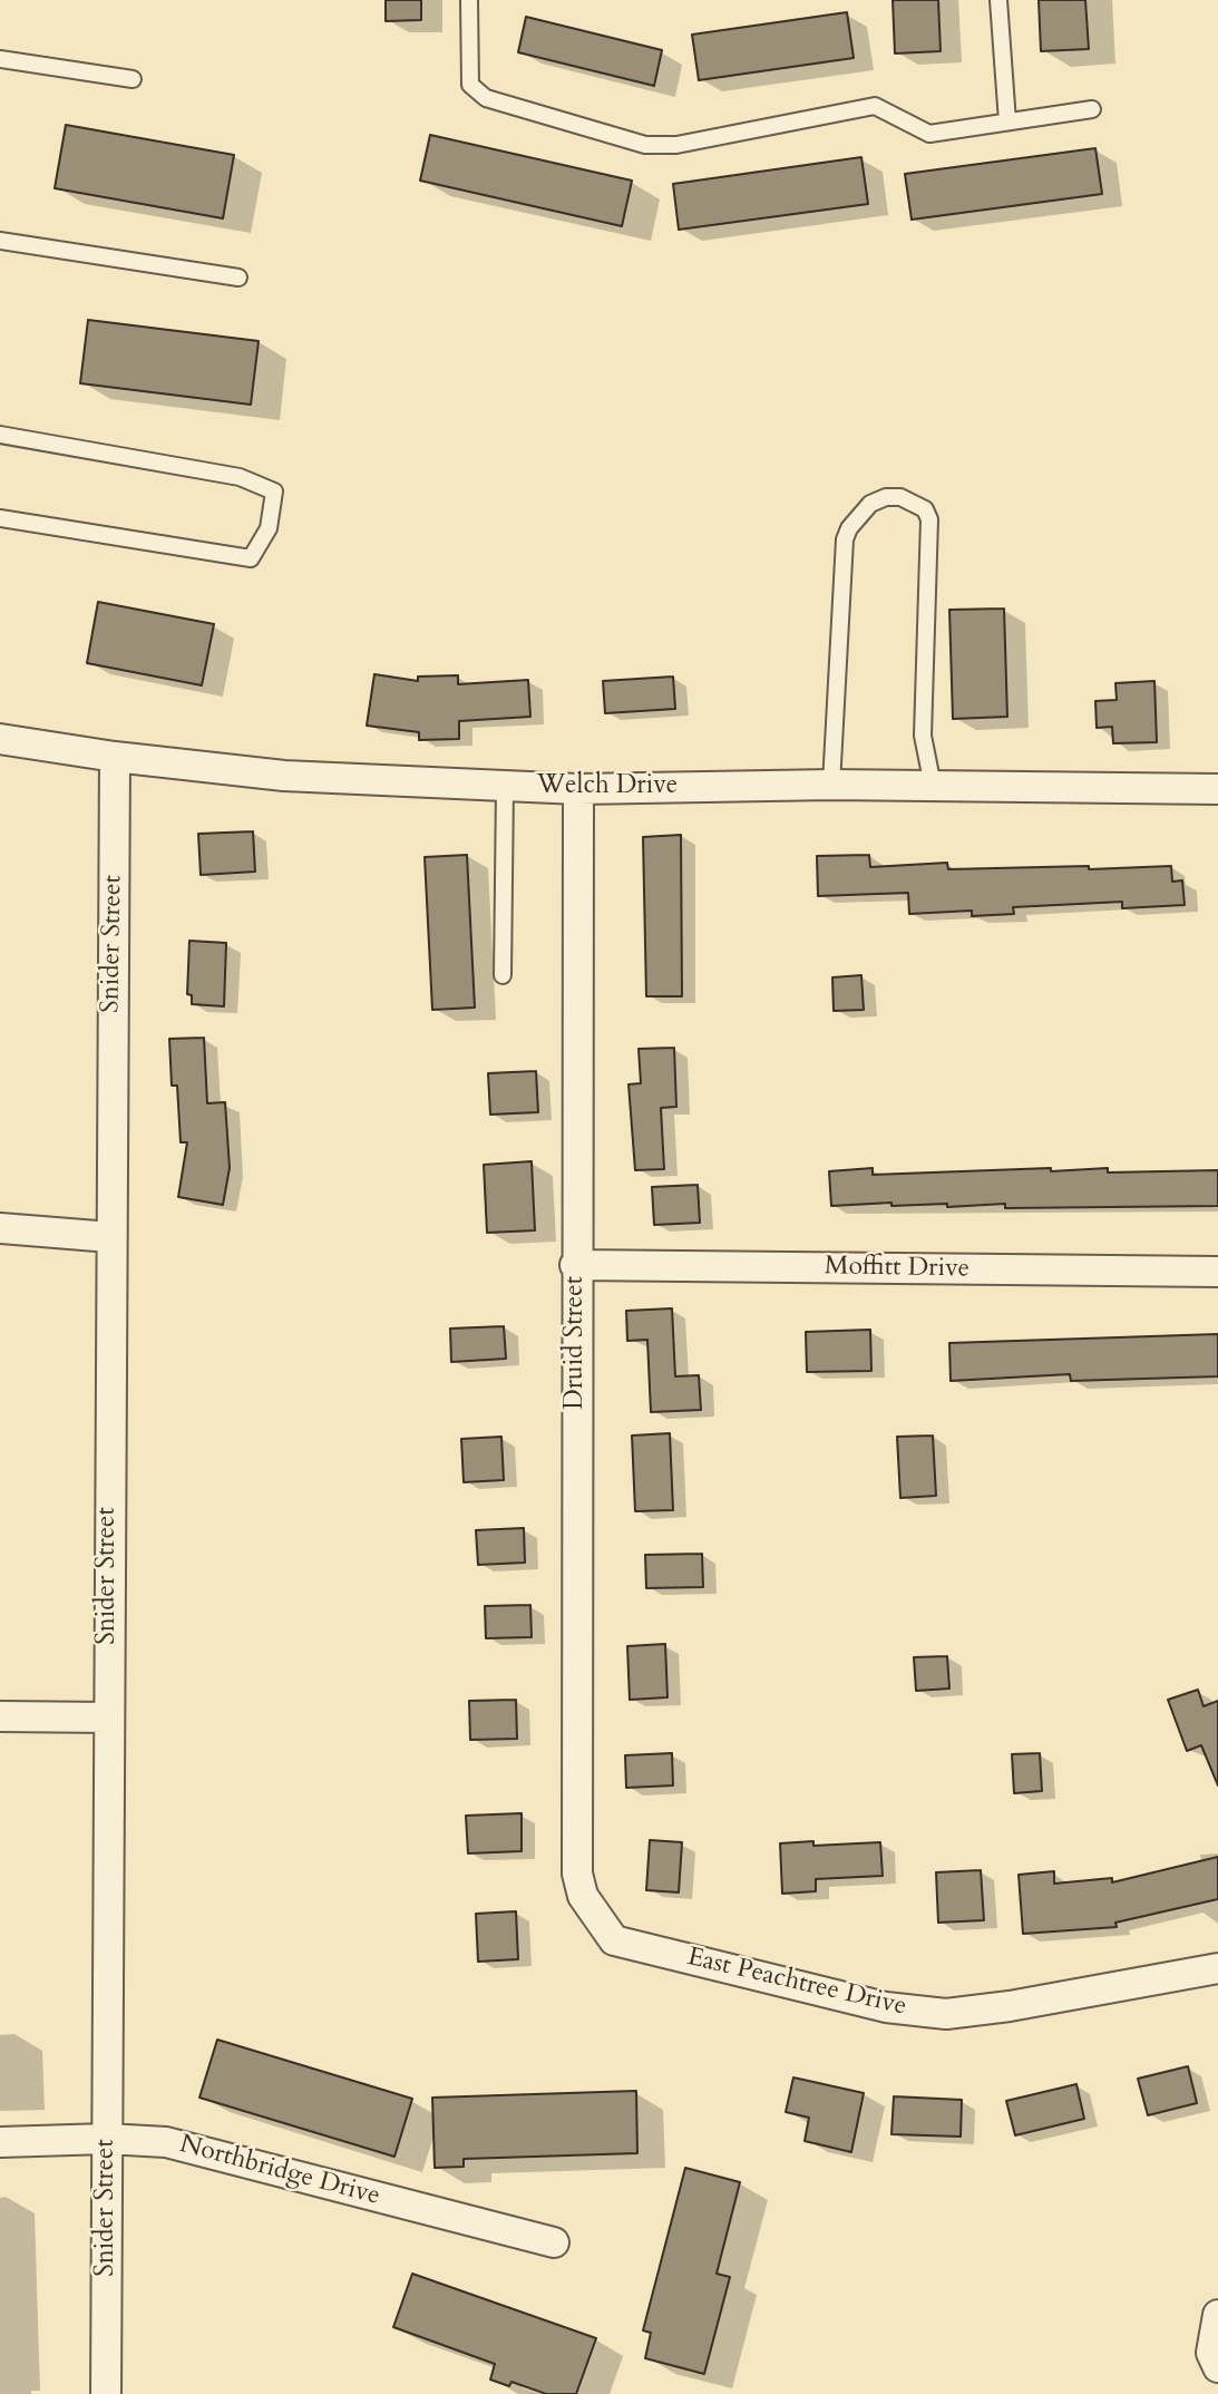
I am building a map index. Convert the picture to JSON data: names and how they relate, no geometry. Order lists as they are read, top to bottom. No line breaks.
{"streets":{"street":["Welch Drive","Snider Street","Moffitt Drive","Druid Street","East Peachtree Drive","Northbridge Drive"]},"crossings":[["Welch Drive","Snider Street"],["Welch Drive","Druid Street"],["Snider Street","Northbridge Drive"],["Moffitt Drive","Druid Street"],["Druid Street","East Peachtree Drive"]]}
